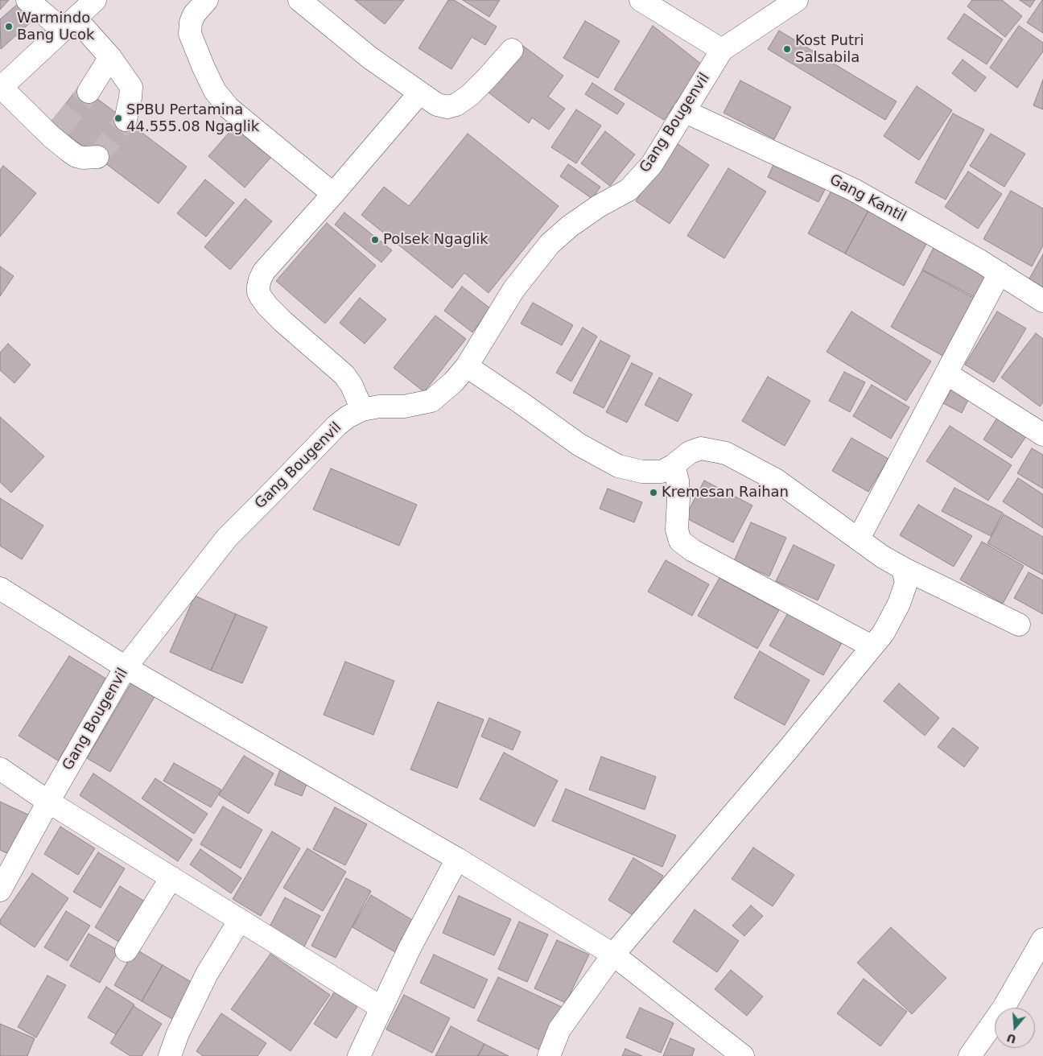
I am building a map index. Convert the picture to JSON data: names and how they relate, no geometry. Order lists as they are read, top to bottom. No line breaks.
{"streets":{"street":["Gang Bougenvil","Gang Kantil"]},"crossings":[["Gang Bougenvil","Gang Kantil"]],"places":["Warmindo Bang Ucok","Kost Putri Salsabila","SPBU Pertamina 44.555.08 Ngaglik","Polsek Ngaglik","Kremesan Raihan"],"north":"bottom"}
